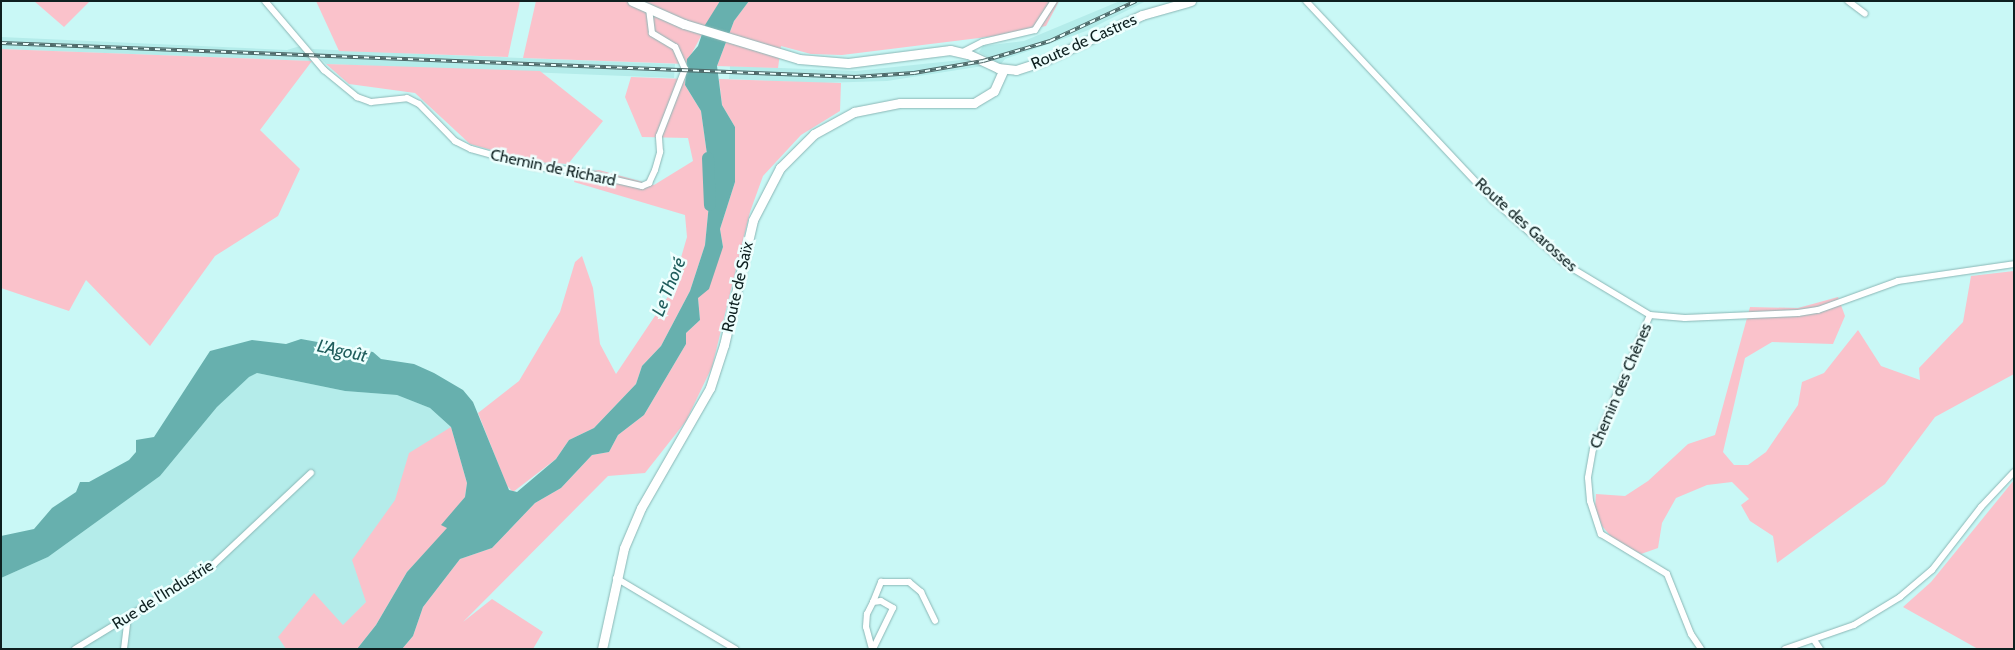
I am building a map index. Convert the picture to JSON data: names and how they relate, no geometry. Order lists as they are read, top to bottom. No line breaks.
{"streets":{"street":["Route de Castres","Chemin de Richard","Route des Garosses","Route de Saïx","Chemin des Chênes","Rue de l'Industrie"]},"crossings":[["Route de Castres","Route de Saïx"],["Route des Garosses","Chemin des Chênes"]],"water":["Le Thoré","L'Agoût"]}
